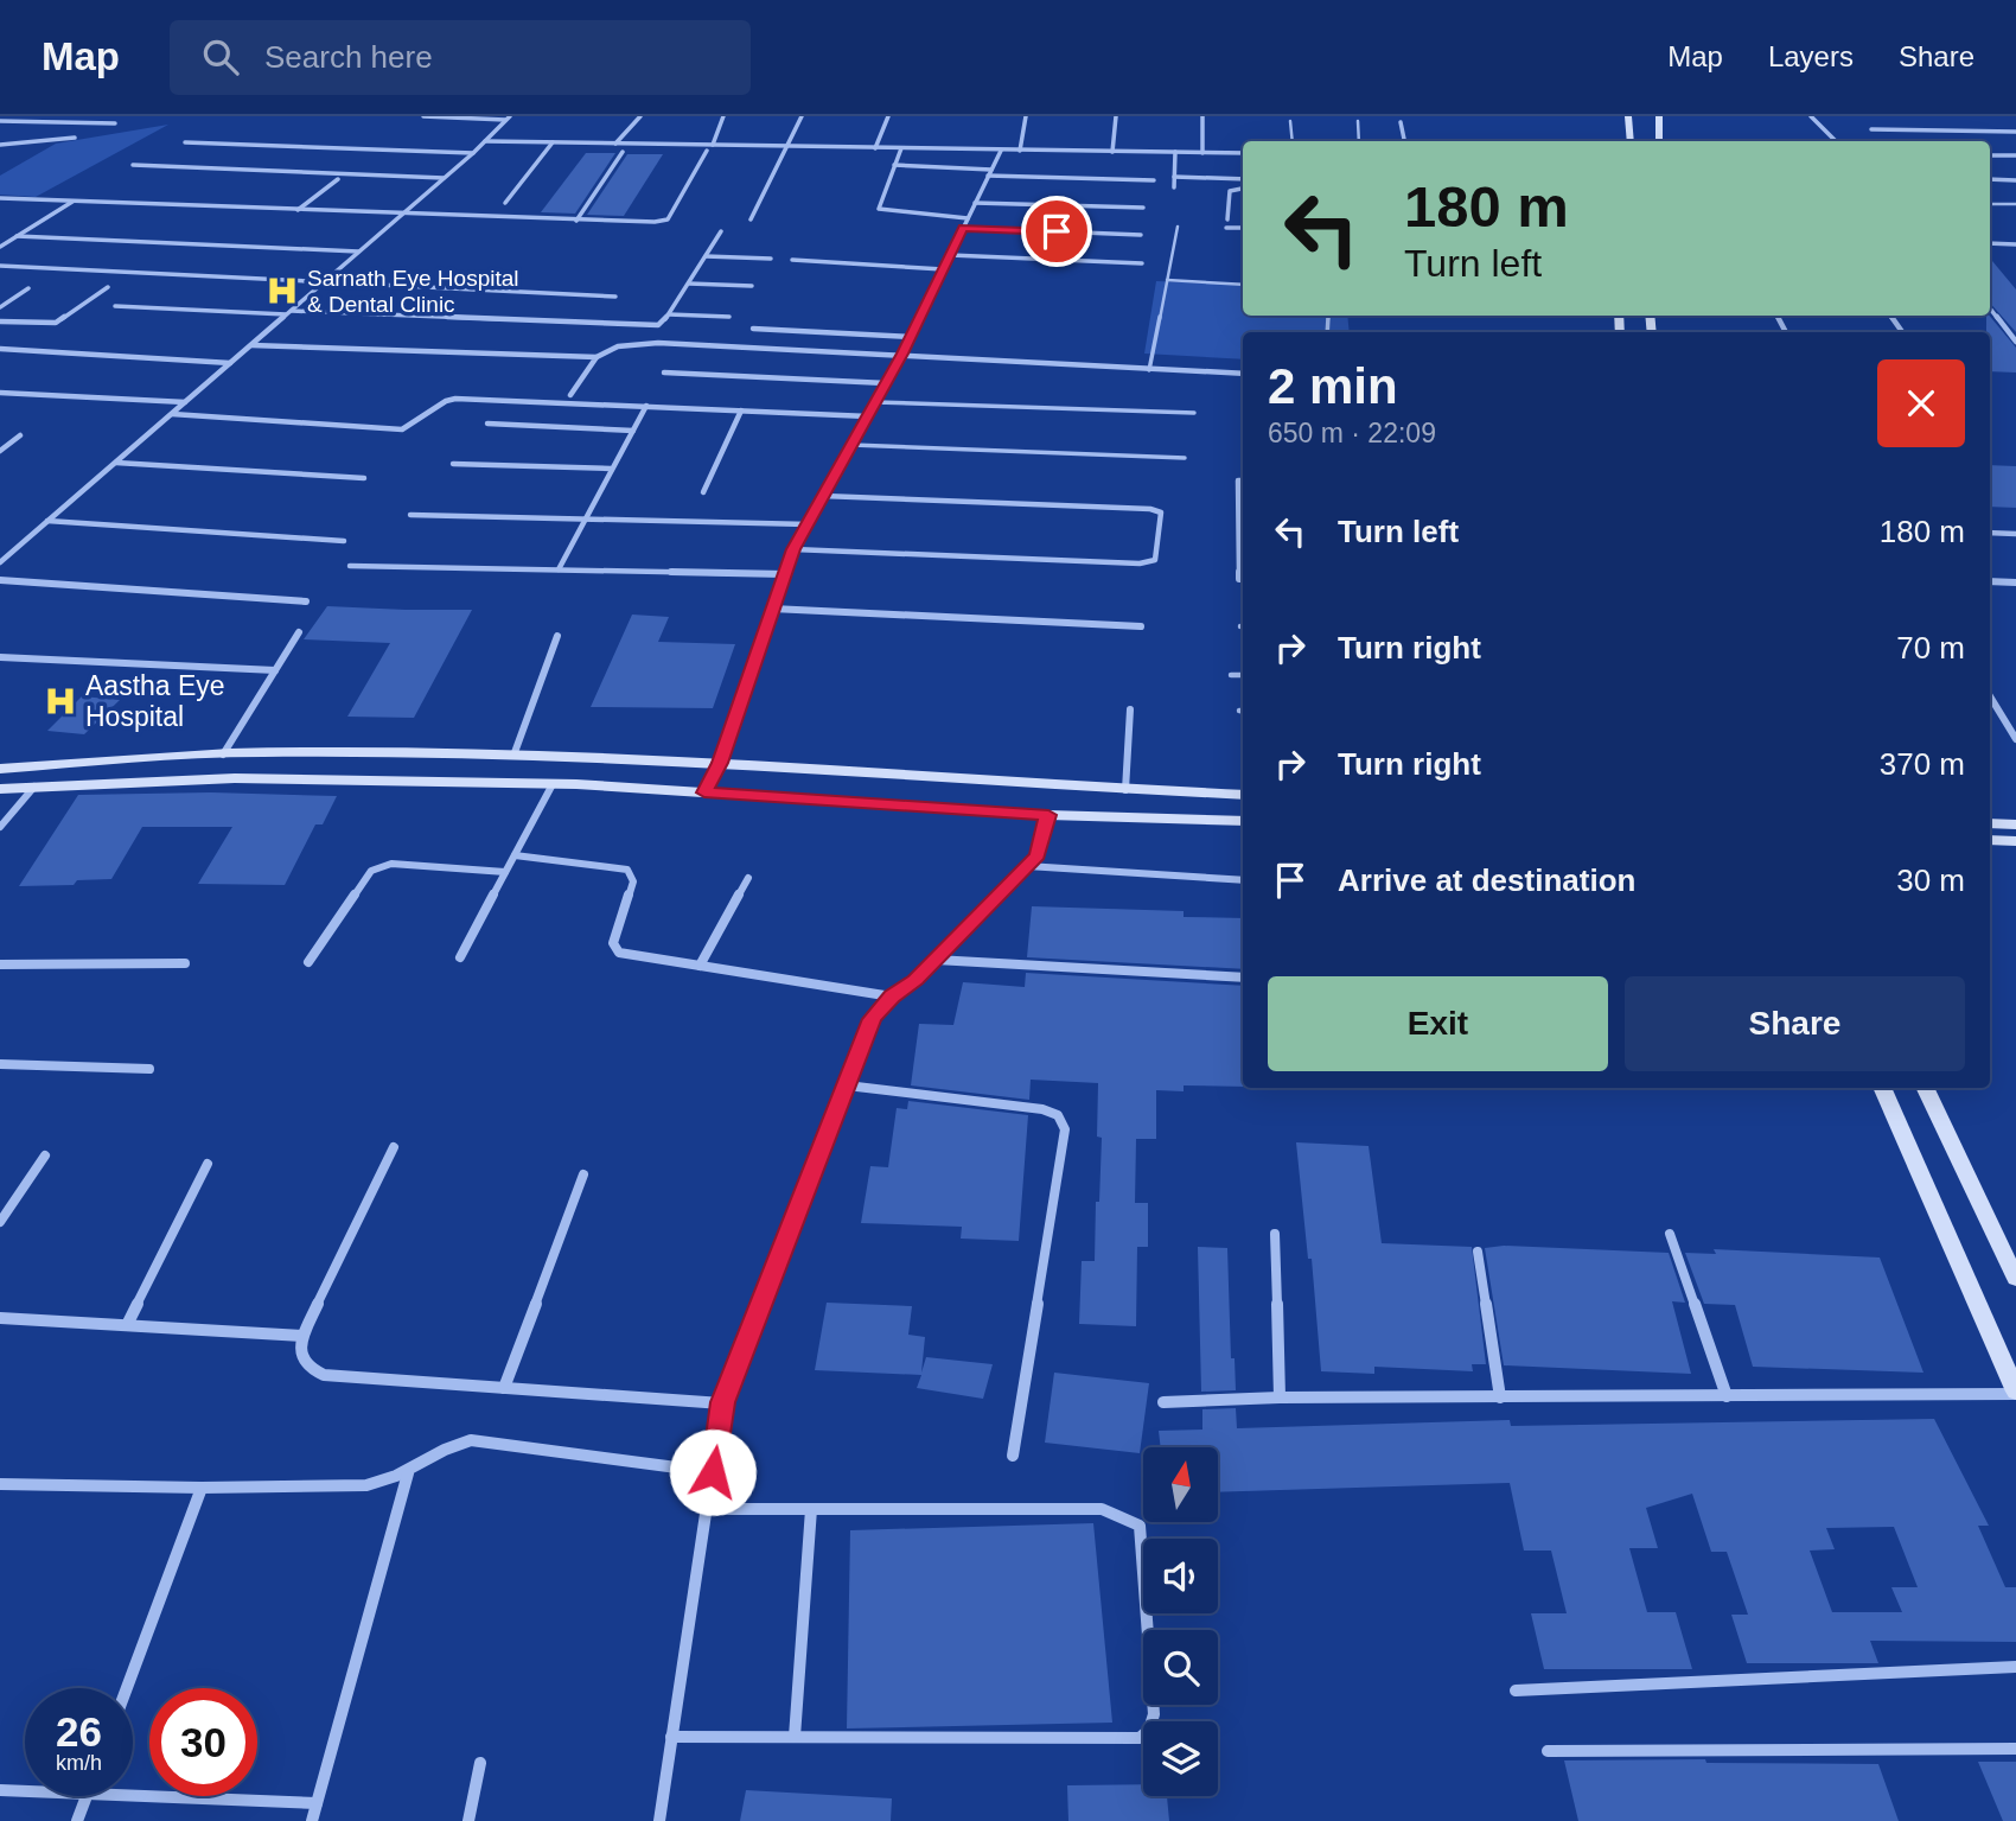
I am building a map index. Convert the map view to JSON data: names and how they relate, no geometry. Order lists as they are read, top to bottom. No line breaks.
{"places":{"hospital":["Sarnath Eye Hospital & Dental Clinic","Aastha Eye Hospital"]},"north":"top","page":{"header":"Map","search":"Search here","nav":["Map","Layers","Share"],"turn":["180 m","Turn left"],"heading":["2 min","650 m · 22:09"],"list":[{"name":"Turn left","value":"180 m"},{"name":"Turn right","value":"70 m"},{"name":"Turn right","value":"370 m"},{"name":"Arrive at destination","value":"30 m"}],"buttons":["Exit","Share"],"speed":"26 km/h","limit":"30"}}
